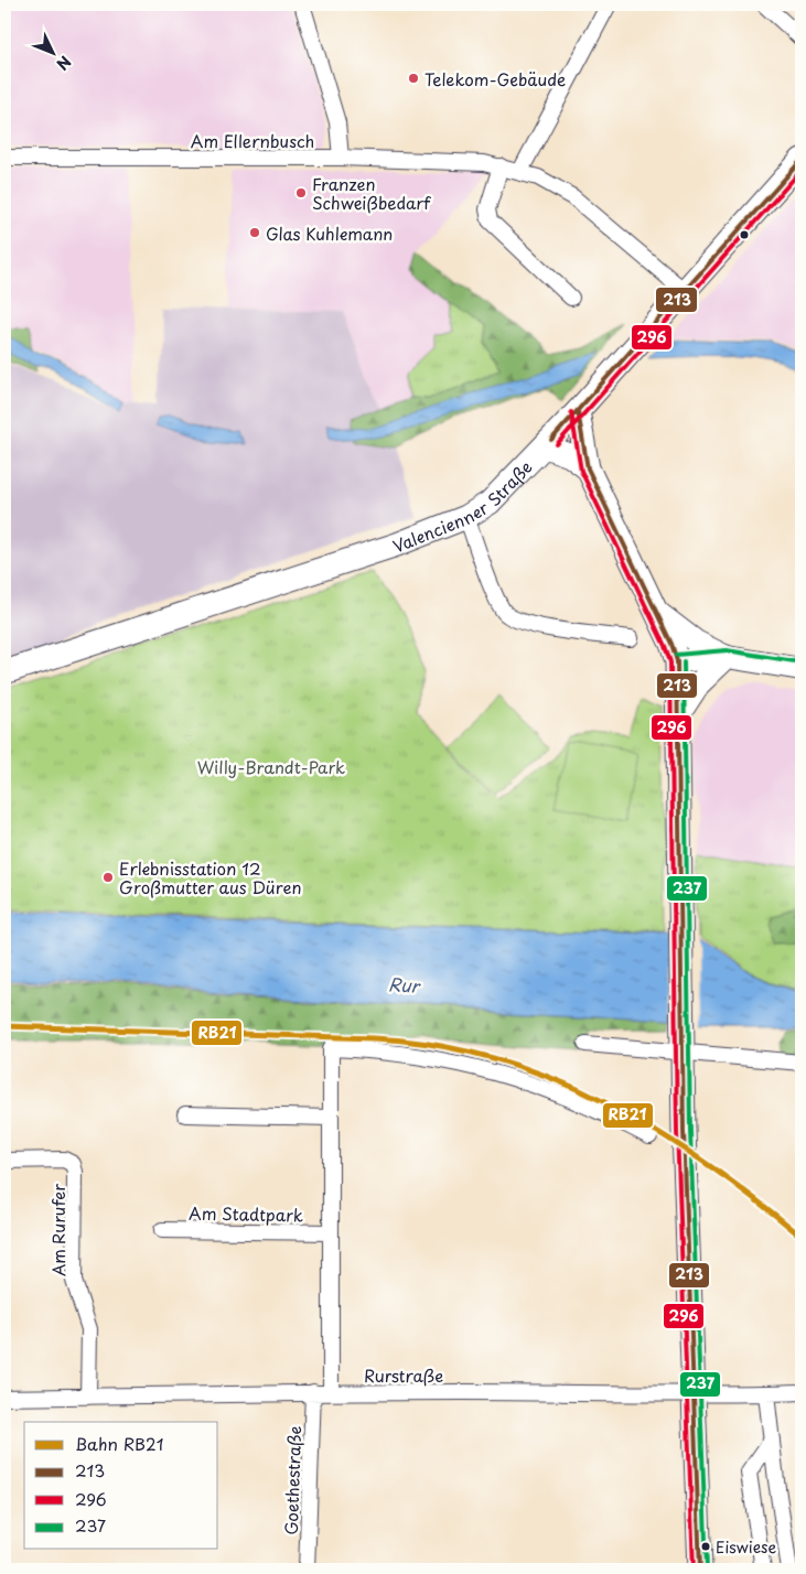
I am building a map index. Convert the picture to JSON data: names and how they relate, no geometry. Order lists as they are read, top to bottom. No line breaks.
{"streets":{"main road":["Valencienner Straße"],"street":["Am Ellernbusch","Am Stadtpark","Am Rurufer","Rurstraße","Goethestraße"]},"crossings":[["Am Ellernbusch","Valencienner Straße"],["Am Rurufer","Rurstraße"],["Rurstraße","Goethestraße"]],"water":["Rur"],"parks":["Willy-Brandt-Park"],"places":["Telekom-Gebäude","Franzen Schweißbedarf","Glas Kuhlemann","Erlebnisstation 12 Großmutter aus Düren","Eiswiese"],"lines":["transit line 213","transit line 296","transit line 237","rail line RB21"],"legend":["Bahn RB21","213","296","237"],"north":"bottom right"}
